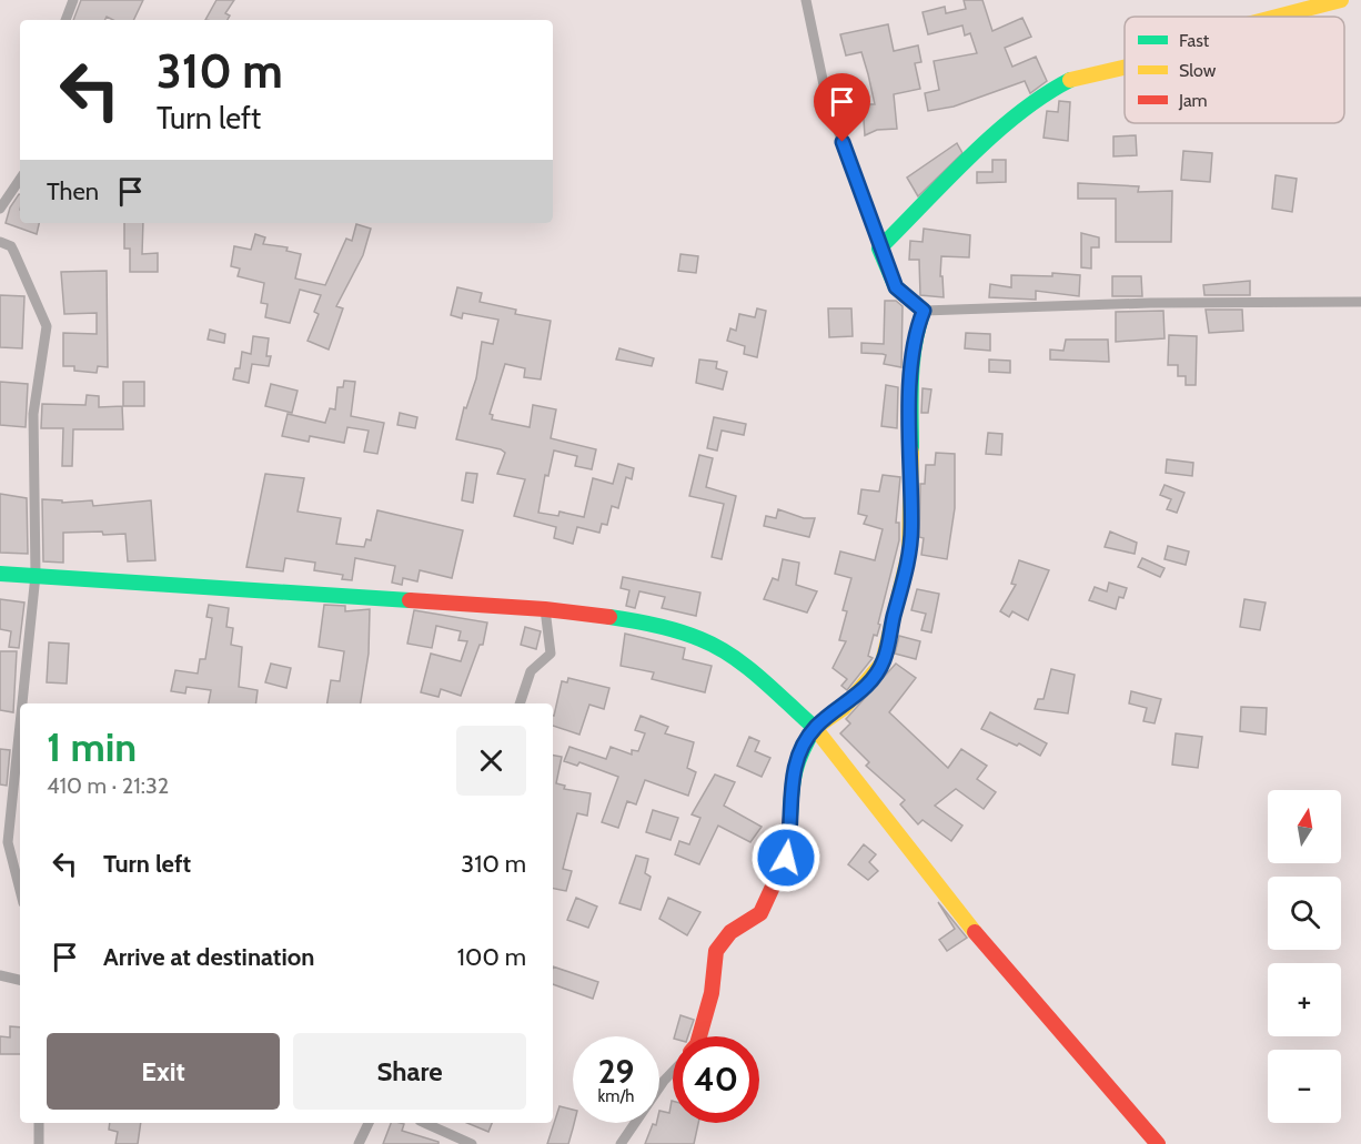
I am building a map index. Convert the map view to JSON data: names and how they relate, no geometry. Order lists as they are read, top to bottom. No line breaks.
{"legend":["Fast","Slow","Jam"],"north":"top","page":{"turn":["310 m","Turn left"],"then":"Then","heading":["1 min","410 m · 21:32"],"map_buttons":["+","−"],"list":[{"name":"Turn left","value":"310 m"},{"name":"Arrive at destination","value":"100 m"}],"buttons":["Exit","Share"],"speed":"29 km/h","limit":"40"}}
